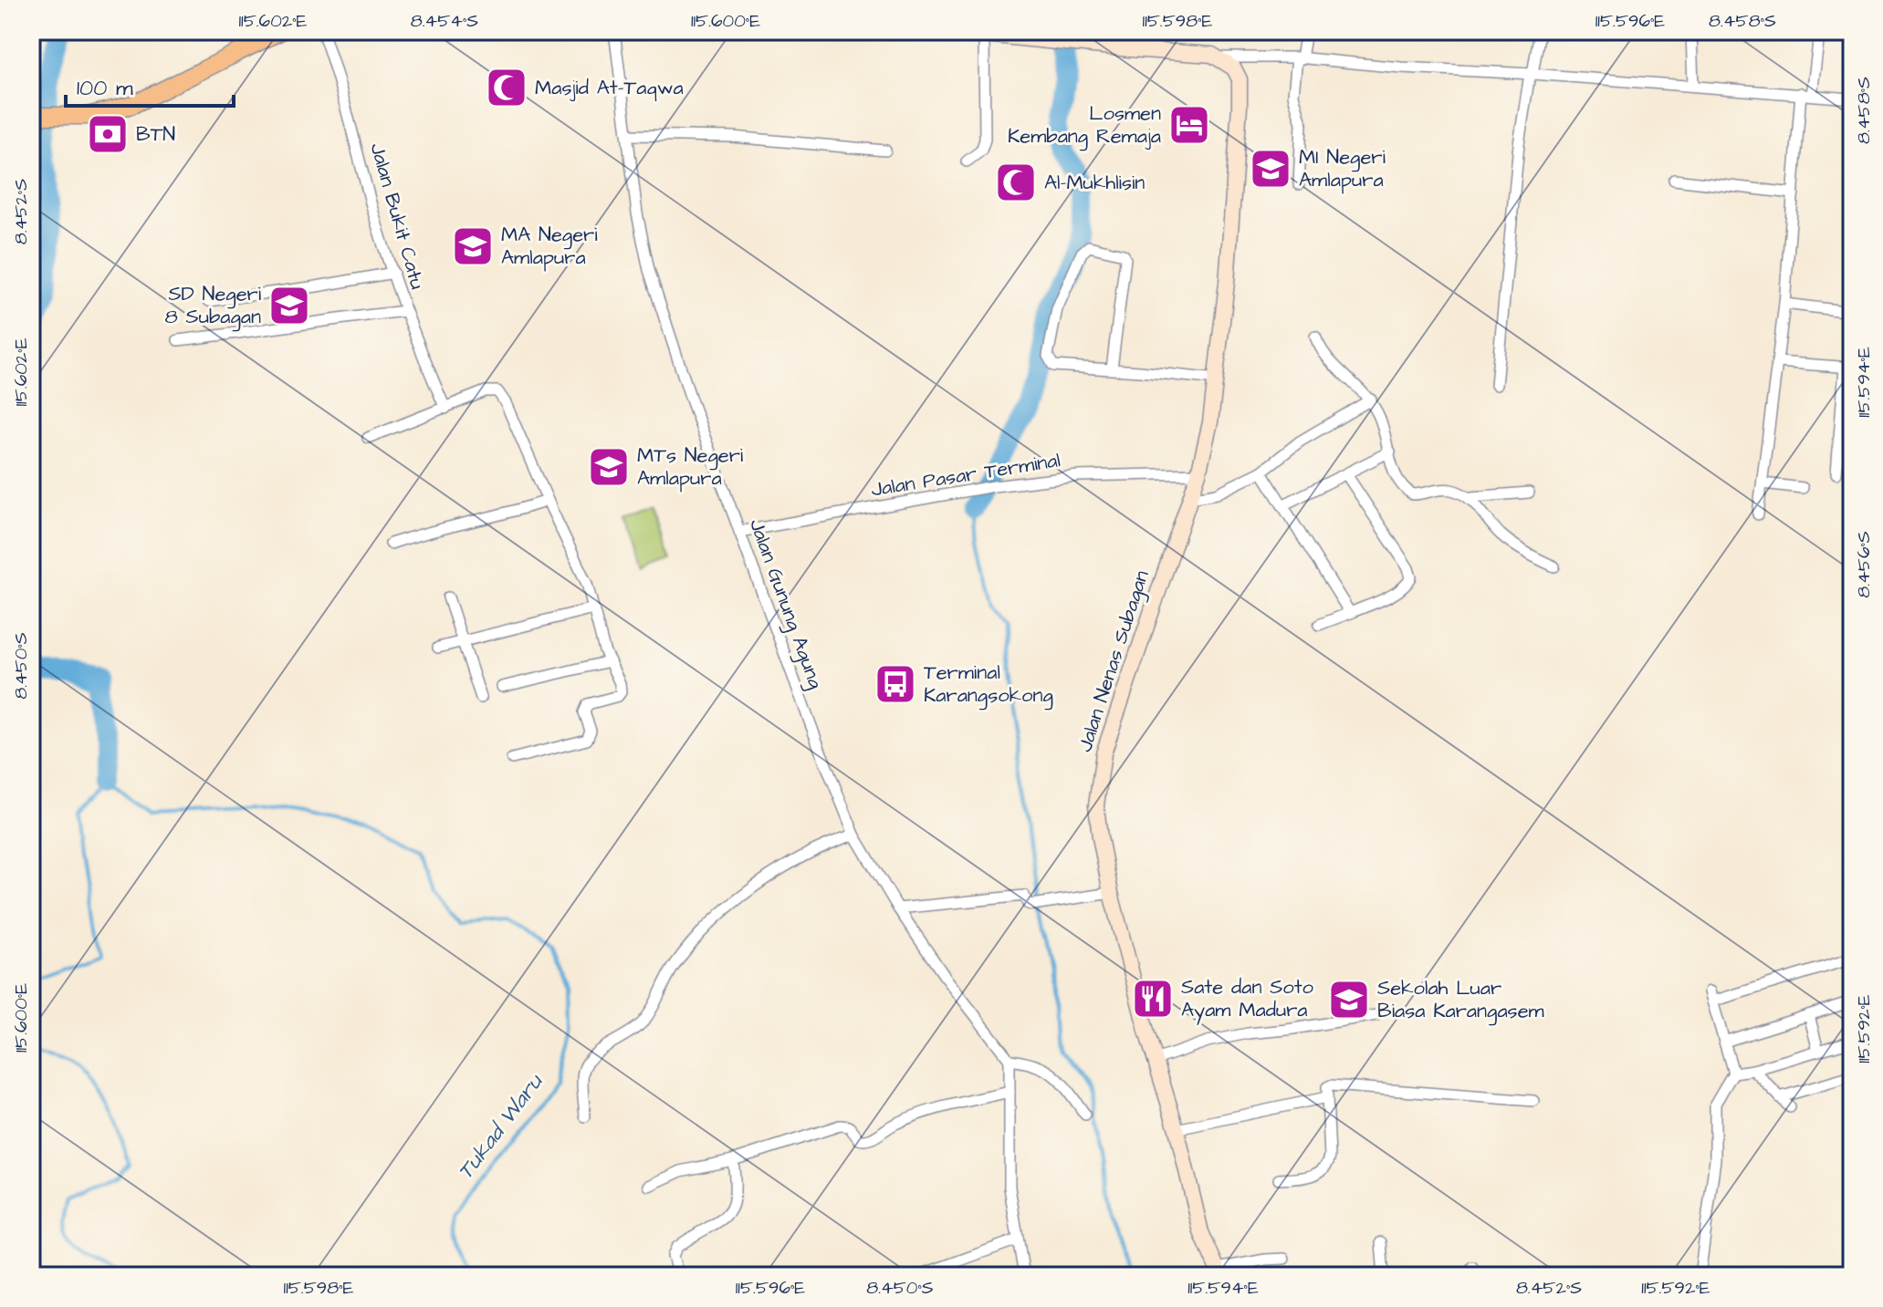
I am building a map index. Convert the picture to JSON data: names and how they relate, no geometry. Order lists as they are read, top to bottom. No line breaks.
{"streets":{"main road":["Jalan Nenas Subagan"],"street":["Jalan Bukit Catu","Jalan Pasar Terminal","Jalan Gunung Agung"]},"crossings":[["Jalan Pasar Terminal","Jalan Gunung Agung"],["Jalan Pasar Terminal","Jalan Nenas Subagan"]],"water":["Tukad Waru"],"places":{"mosque":["Masjid At-Taqwa","Al-Mukhlisin"],"hotel":["Losmen Kembang Remaja"],"bank":["BTN"],"school or university":["MI Negeri Amlapura","MA Negeri Amlapura","SD Negeri 8 Subagan","MTs Negeri Amlapura","Sekolah Luar Biasa Karangasem"],"bus stop":["Terminal Karangsokong"],"restaurant":["Sate dan Soto Ayam Madura"]},"scale_bar":"100 m","coordinates":["115.602°E","8.454°S","115.600°E","115.598°E","115.596°E","8.458°S","8.452°S","115.594°E","8.456°S","8.450°S","115.592°E"]}
